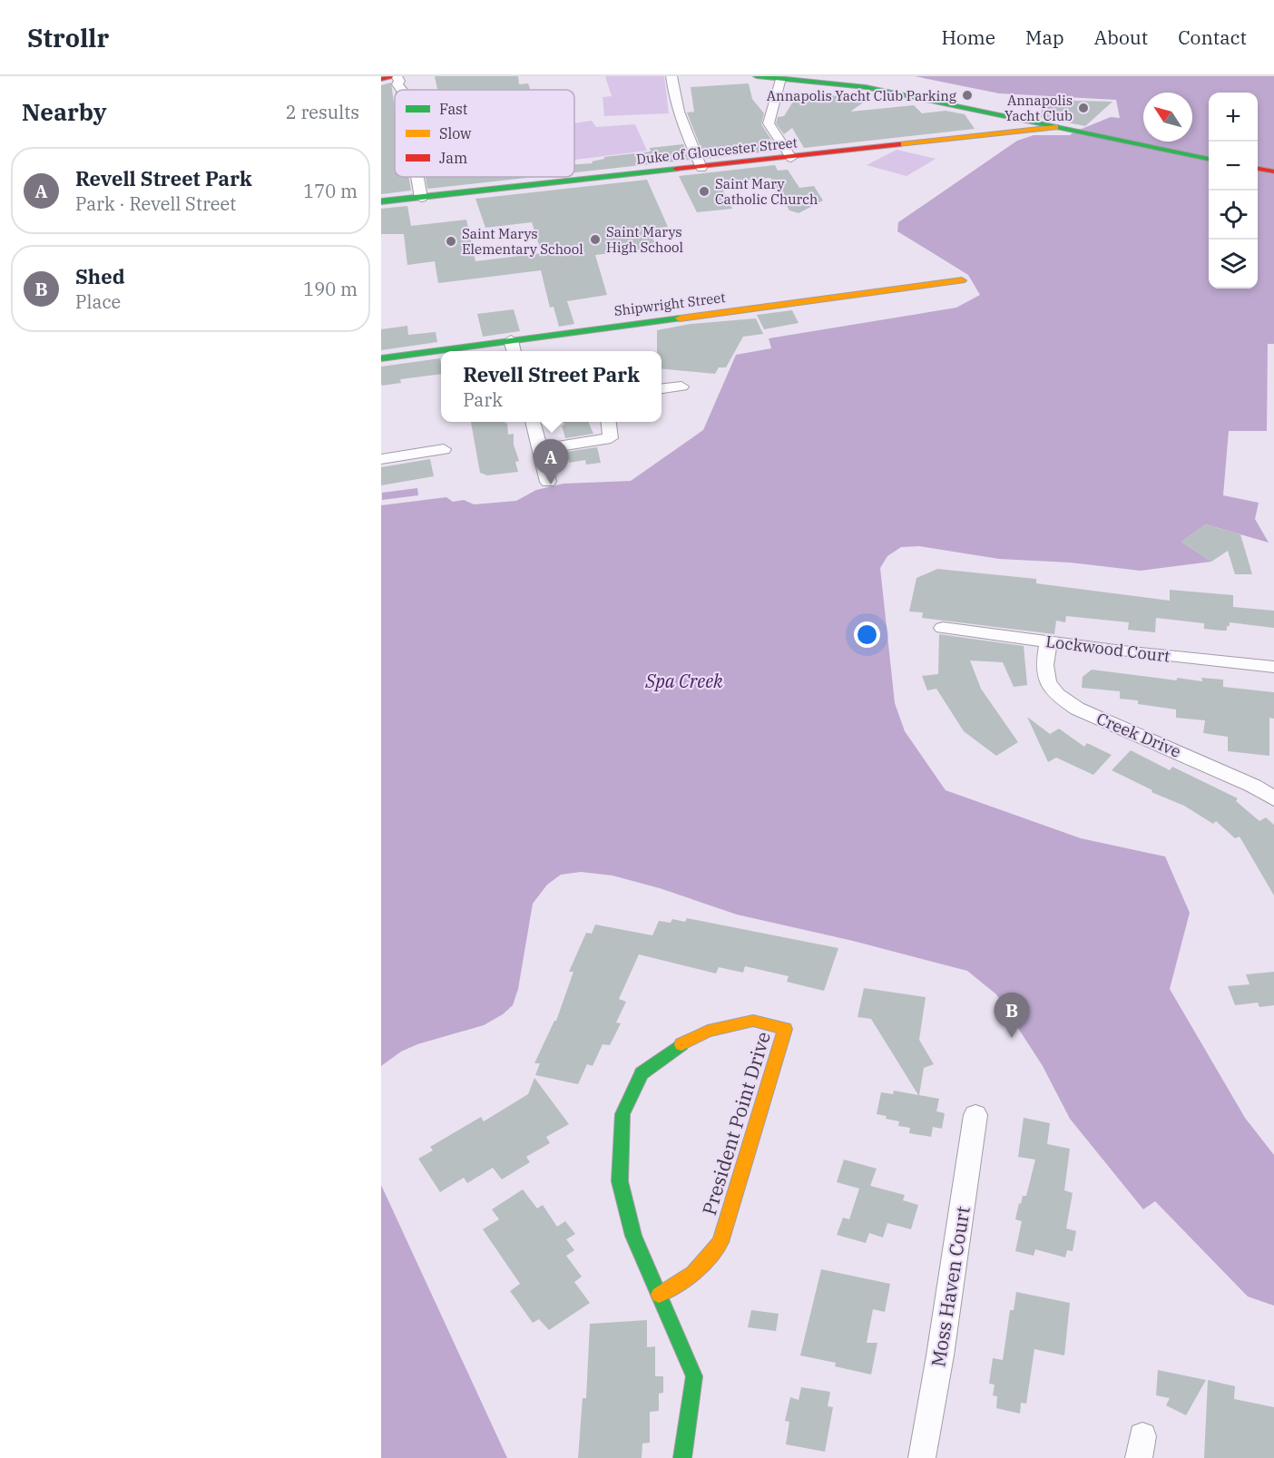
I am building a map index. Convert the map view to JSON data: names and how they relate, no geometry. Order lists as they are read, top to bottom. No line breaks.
{"streets":{"main road":["Duke of Gloucester Street","Shipwright Street","President Point Drive"],"street":["Lockwood Court","Creek Drive","Moss Haven Court"]},"crossings":[["Lockwood Court","Creek Drive"]],"water":["Spa Creek"],"places":["Annapolis Yacht Club Parking","Annapolis Yacht Club","Saint Mary Catholic Church","Saint Marys High School","Saint Marys Elementary School"],"legend":["Fast","Slow","Jam"],"north":"top left","page":{"header":"Strollr","nav":["Home","Map","About","Contact"],"heading":["Nearby","2 results"],"map_buttons":["+","−"],"list":[{"mark":"A","name":"Revell Street Park","note":"Park · Revell Street","value":"170 m"},{"mark":"B","name":"Shed","note":"Place","value":"190 m"}],"popup":["Revell Street Park","Park"],"pins":["A","B"]}}
